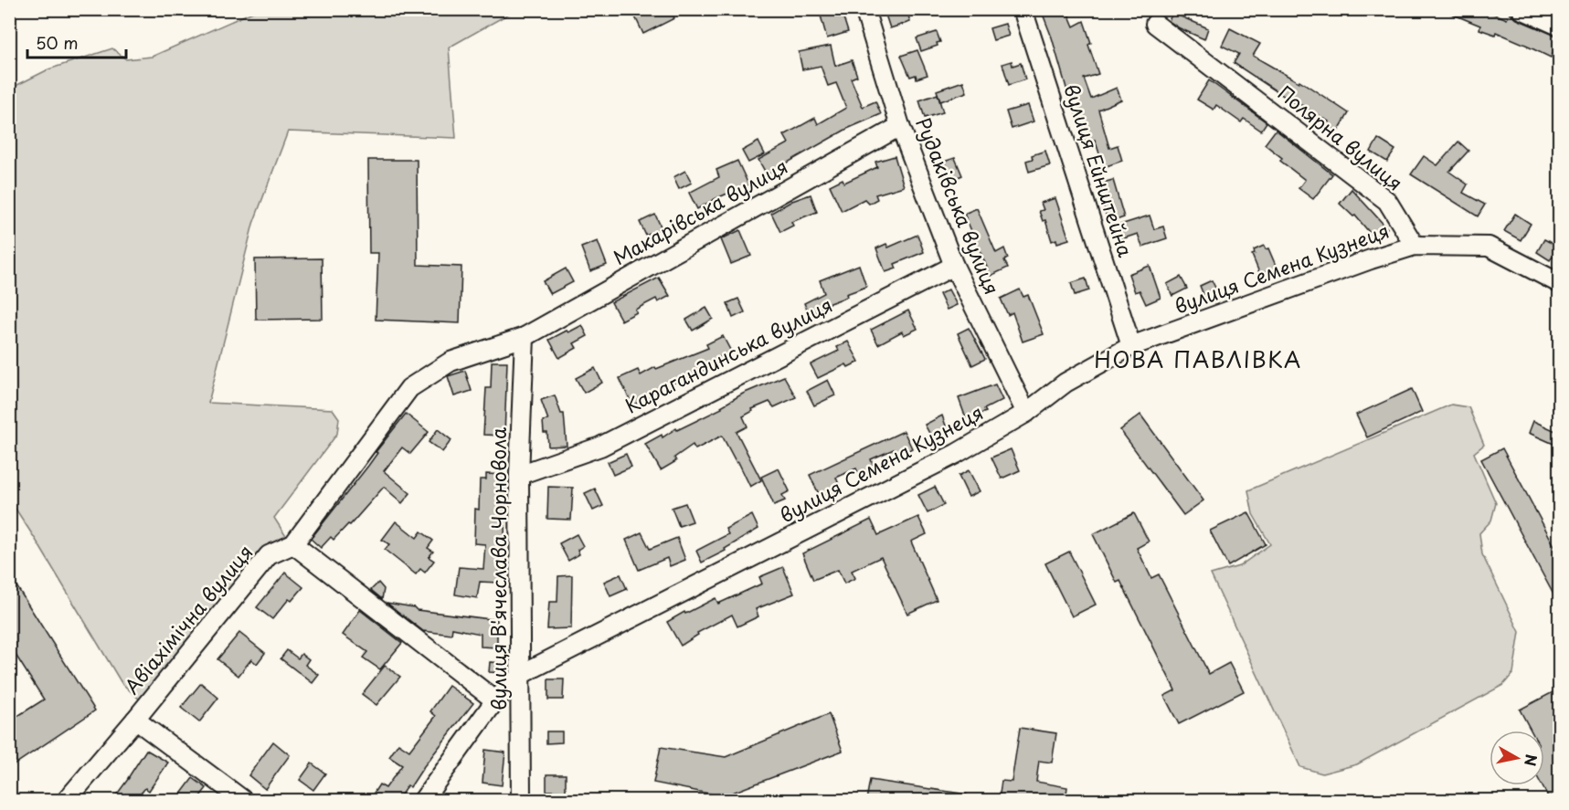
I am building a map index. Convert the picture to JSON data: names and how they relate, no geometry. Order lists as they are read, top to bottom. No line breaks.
{"streets":{"street":["Полярна вулиця","вулиця Ейнштейна","Рудаківська вулиця","Макарівська вулиця","вулиця Семена Кузнеця","Карагандинська вулиця","вулиця В'ячеслава Чорновола","Авіахімічна вулиця"]},"crossings":[["Полярна вулиця","вулиця Семена Кузнеця"],["вулиця Ейнштейна","вулиця Семена Кузнеця"],["Рудаківська вулиця","Макарівська вулиця"],["Рудаківська вулиця","вулиця Семена Кузнеця"],["Рудаківська вулиця","Карагандинська вулиця"],["Макарівська вулиця","вулиця В'ячеслава Чорновола"],["Макарівська вулиця","Авіахімічна вулиця"],["вулиця Семена Кузнеця","вулиця В'ячеслава Чорновола"],["Карагандинська вулиця","вулиця В'ячеслава Чорновола"],["вулиця В'ячеслава Чорновола","Авіахімічна вулиця"]],"districts":["НОВА ПАВЛІВКА"],"scale_bar":"50 m","north":"right"}
